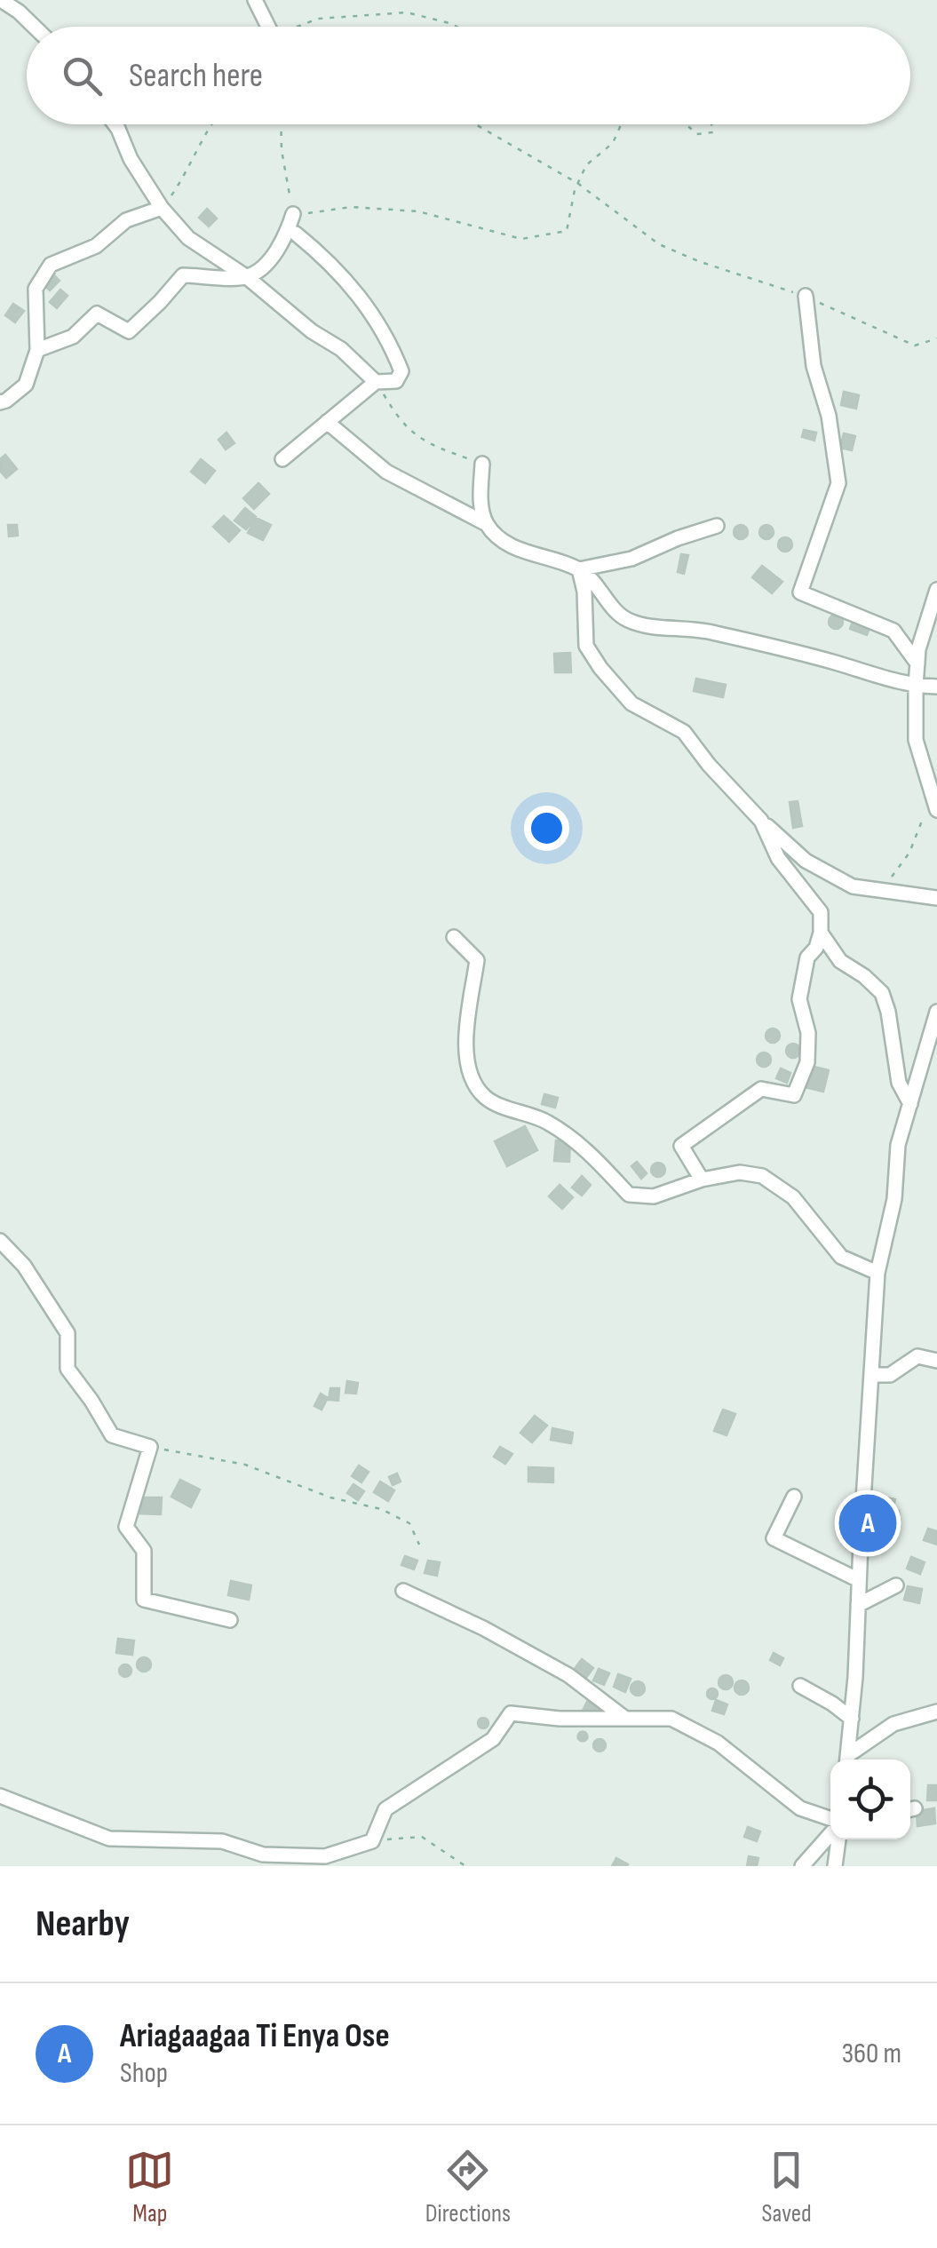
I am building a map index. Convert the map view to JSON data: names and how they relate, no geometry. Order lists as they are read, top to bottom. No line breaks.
{"page":{"search":"Search here","pins":"A","heading":"Nearby","list":[{"mark":"A","name":"Ariagaagaa Ti Enya Ose","note":"Shop","value":"360 m"}],"nav":["Map","Directions","Saved"]}}
